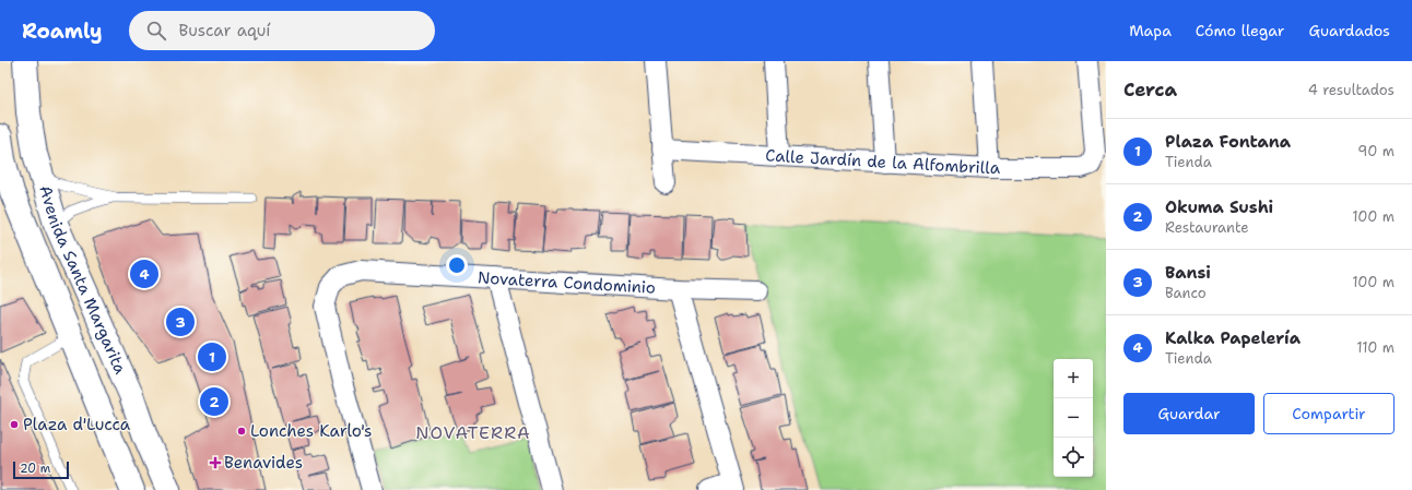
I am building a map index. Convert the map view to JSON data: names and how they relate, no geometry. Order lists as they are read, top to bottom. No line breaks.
{"streets":{"main road":["Avenida Santa Margarita"],"street":["Calle Jardín de la Alfombrilla","Novaterra Condominio"]},"districts":["NOVATERRA"],"places":{"other":["Plaza d'Lucca","Lonches Karlo's"],"health":["Benavides"]},"scale_bar":"20 m","page":{"header":"Roamly","search":"Buscar aquí","nav":["Mapa","Cómo llegar","Guardados"],"heading":["Cerca","4 resultados"],"list":[{"mark":"1","name":"Plaza Fontana","note":"Tienda","value":"90 m"},{"mark":"2","name":"Okuma Sushi","note":"Restaurante","value":"100 m"},{"mark":"3","name":"Bansi","note":"Banco","value":"100 m"},{"mark":"4","name":"Kalka Papelería","note":"Tienda","value":"110 m"}],"pins":["4","3","1","2"],"map_buttons":["+","−"],"buttons":["Guardar","Compartir"],"scale":"20 m"}}
